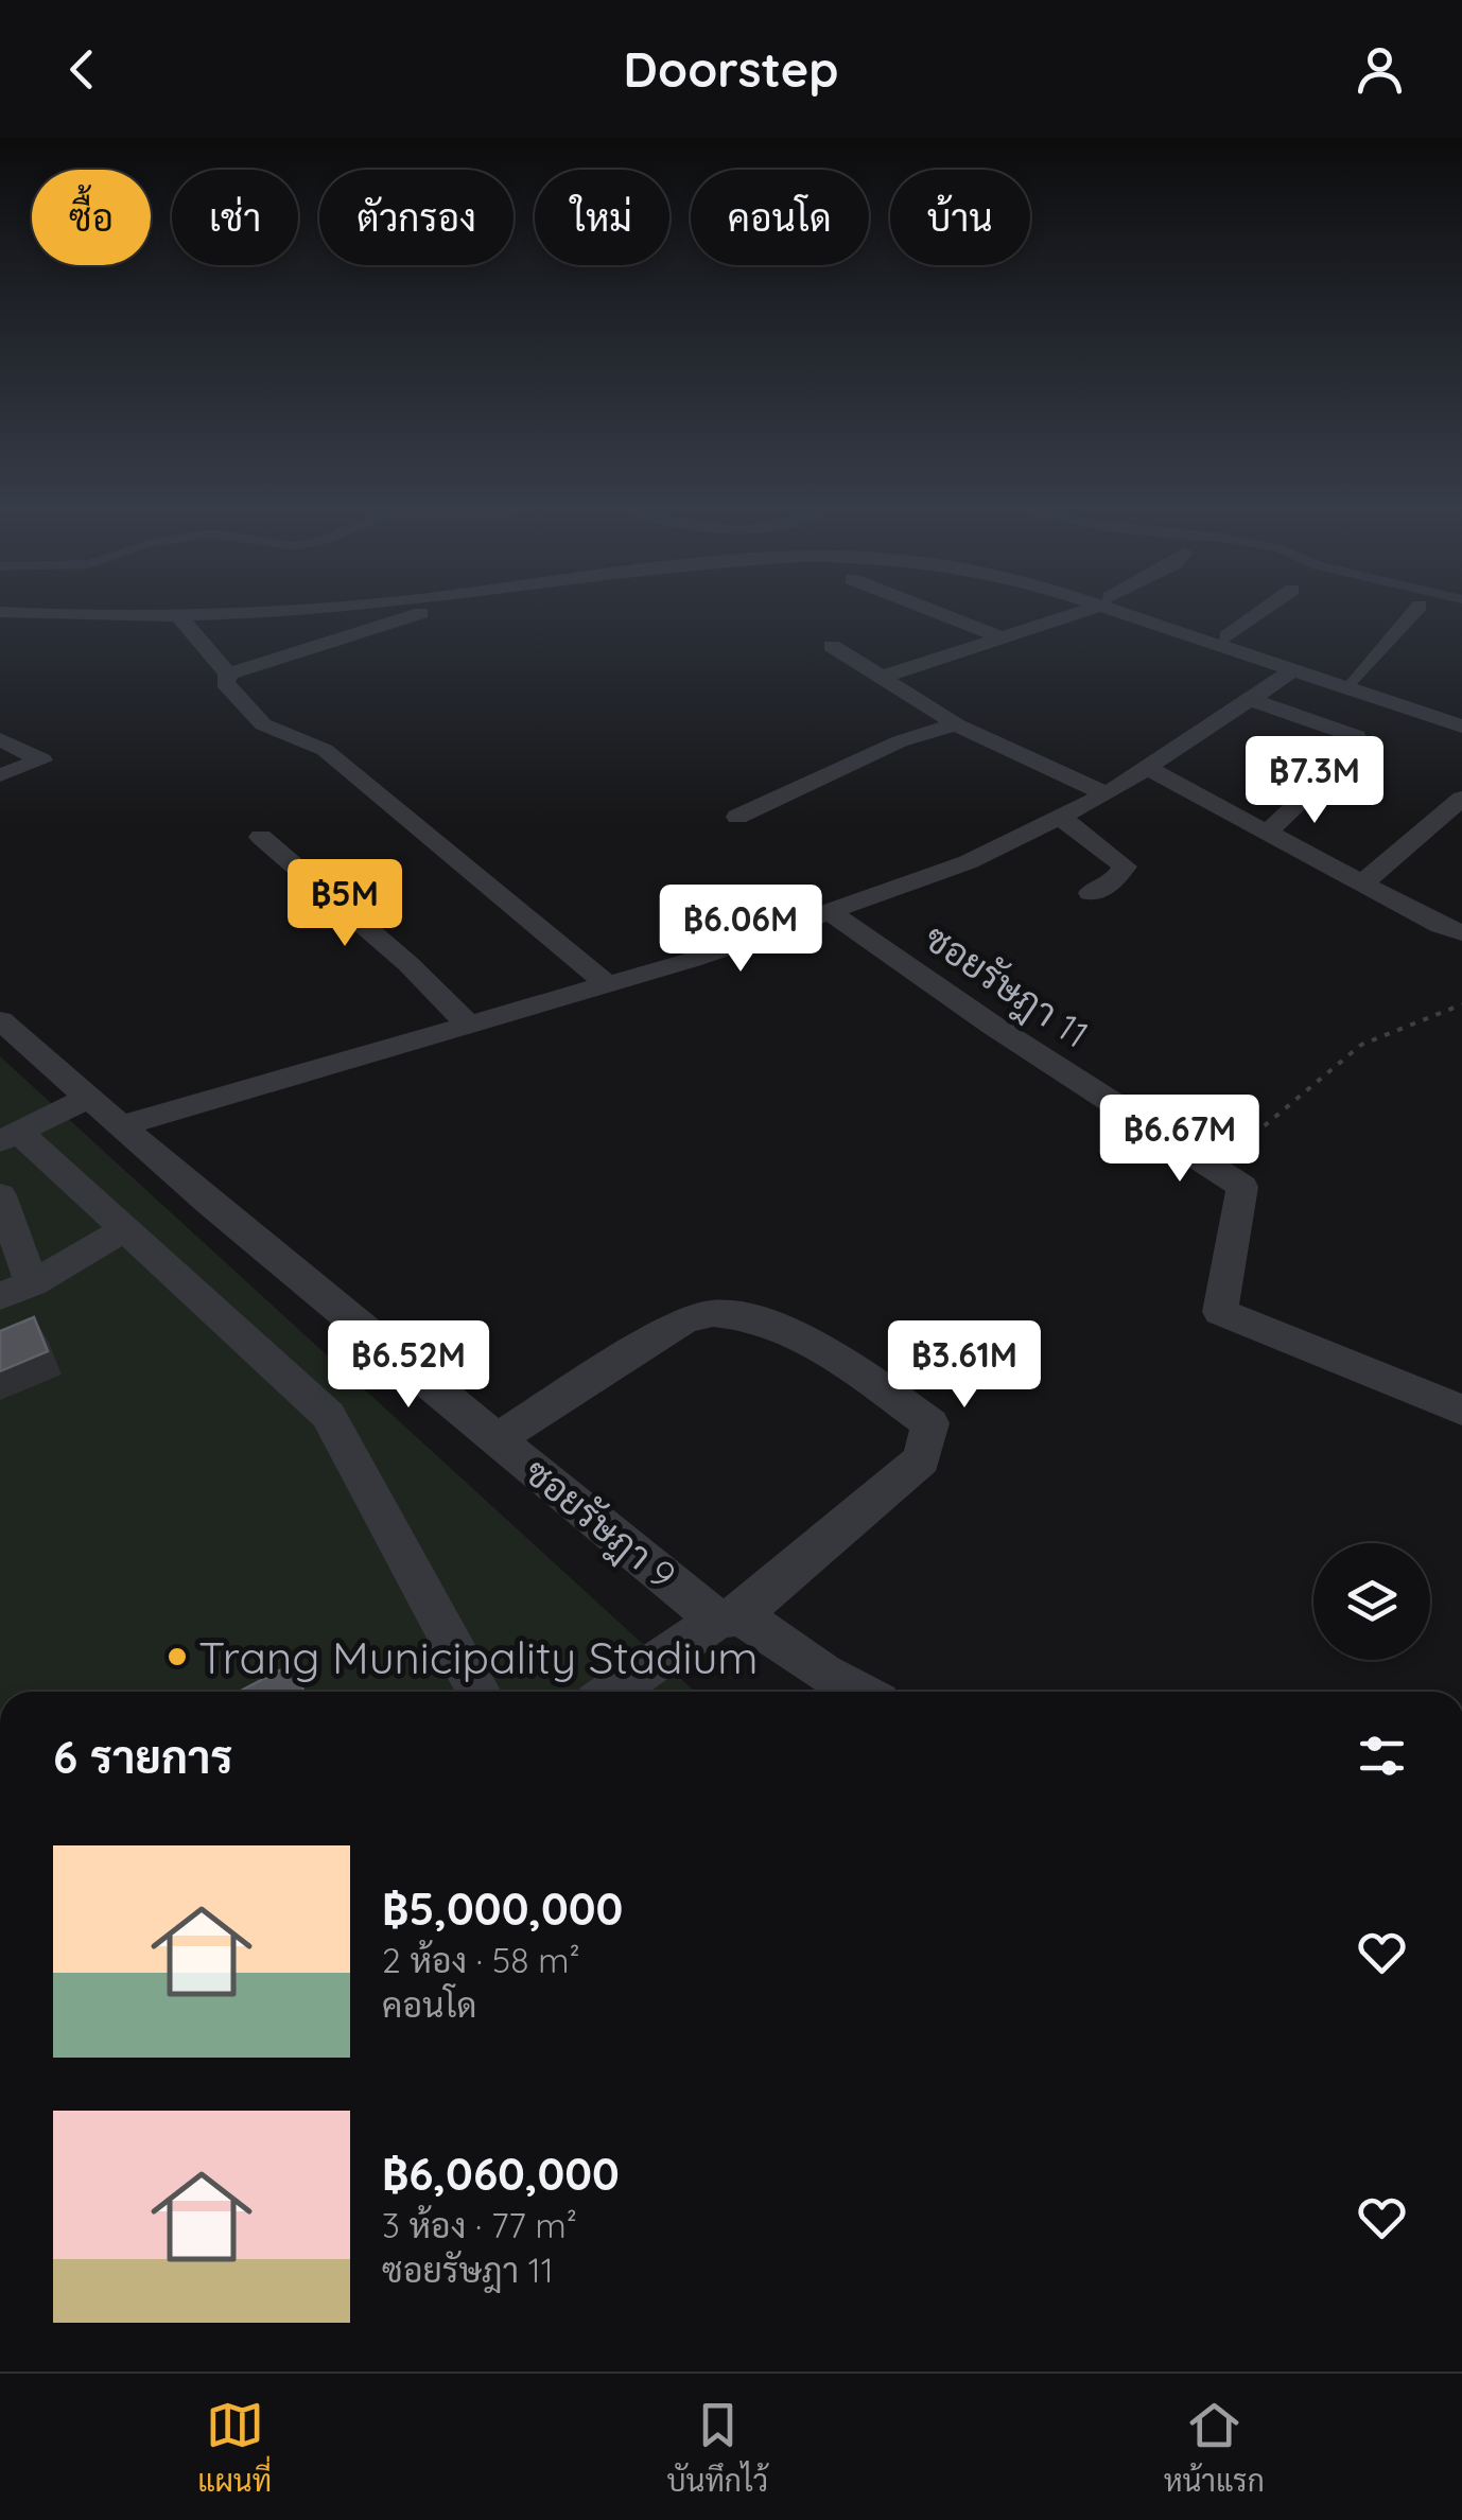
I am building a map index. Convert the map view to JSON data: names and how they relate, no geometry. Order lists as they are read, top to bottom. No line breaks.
{"streets":{"street":["ซอยรัษฎา 11","ซอยรัษฎา 9"]},"places":["Trang Municipality Stadium"],"page":{"header":"Doorstep","chip":["ซื้อ","เช่า","ตัวกรอง","ใหม่","คอนโด","บ้าน"],"price":["฿7.3M","฿5M","฿6.06M","฿6.67M","฿6.52M","฿3.61M"],"heading":"6 รายการ","list":[{"name":"฿5,000,000","note":"2 ห้อง · 58 m² · คอนโด"},{"name":"฿6,060,000","note":"3 ห้อง · 77 m² · ซอยรัษฎา 11"}],"tabs":["แผนที่","บันทึกไว้","หน้าแรก"]}}
